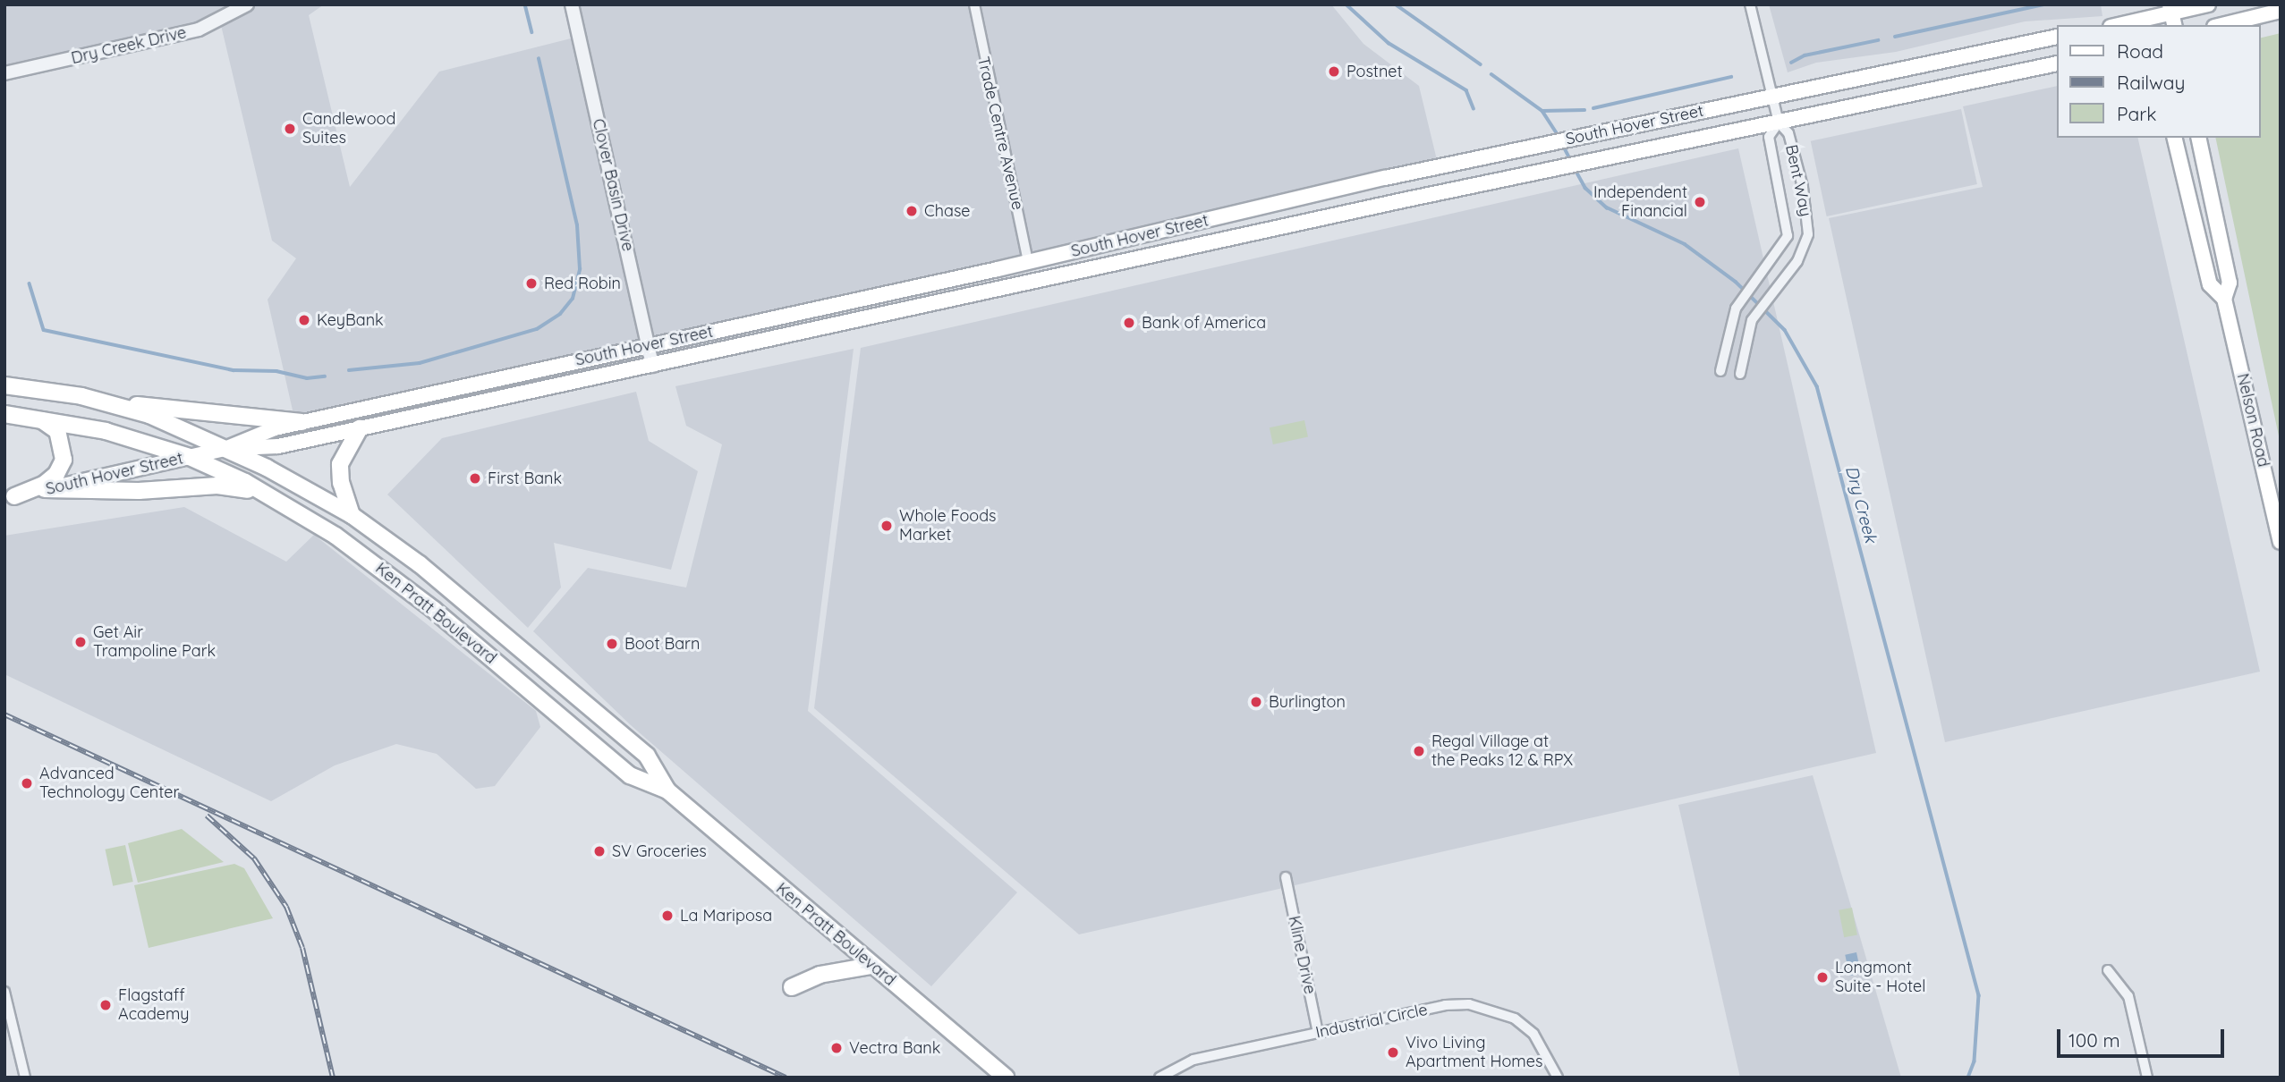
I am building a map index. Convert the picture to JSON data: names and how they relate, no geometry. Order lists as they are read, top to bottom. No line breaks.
{"streets":{"highway":["Ken Pratt Boulevard"],"main road":["South Hover Street","Nelson Road"],"street":["Dry Creek Drive","Trade Centre Avenue","Bent Way","Clover Basin Drive","Kline Drive","Industrial Circle"]},"crossings":[["South Hover Street","Trade Centre Avenue"],["South Hover Street","Bent Way"],["South Hover Street","Clover Basin Drive"],["South Hover Street","Ken Pratt Boulevard"],["Kline Drive","Industrial Circle"]],"water":["Dry Creek"],"places":["Postnet","Candlewood Suites","Independent Financial","Chase","Red Robin","KeyBank","Bank of America","First Bank","Whole Foods Market","Get Air Trampoline Park","Boot Barn","Burlington","Regal Village at the Peaks 12 & RPX","Advanced Technology Center","SV Groceries","La Mariposa","Longmont Suite - Hotel","Flagstaff Academy","Vectra Bank","Vivo Living Apartment Homes"],"legend":["Road","Railway","Park"],"scale_bar":"100 m"}
